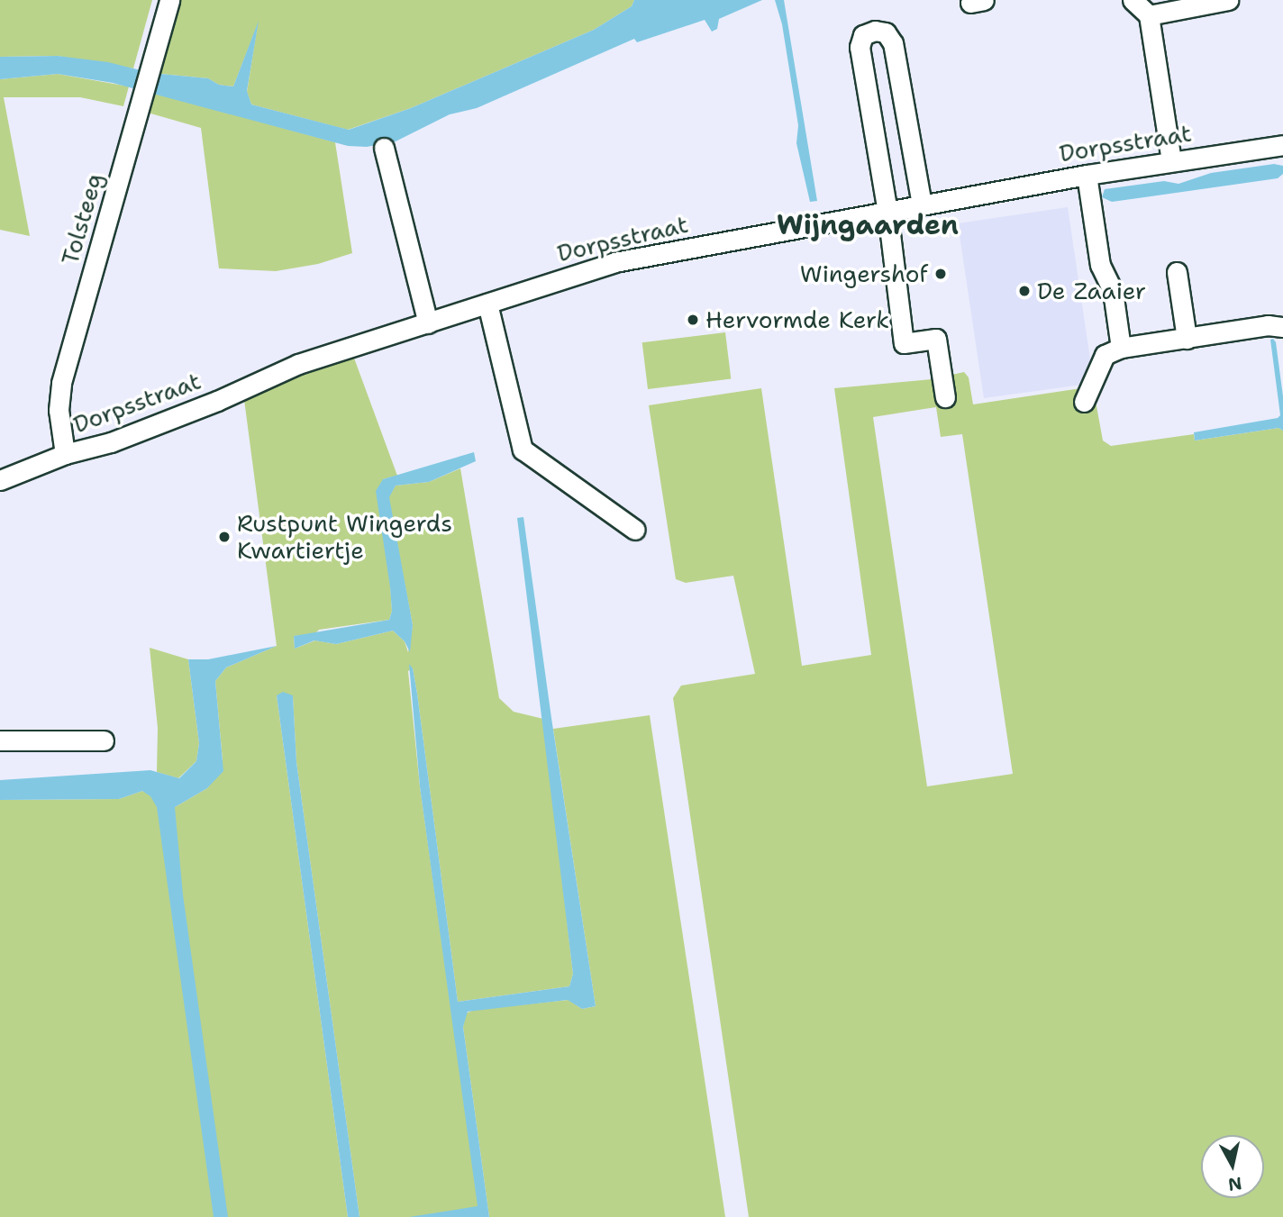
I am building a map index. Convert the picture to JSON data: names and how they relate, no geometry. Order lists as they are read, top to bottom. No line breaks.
{"streets":{"street":["Dorpsstraat","Tolsteeg"]},"crossings":[["Dorpsstraat","Tolsteeg"]],"districts":["Wijngaarden"],"places":["Wingershof","De Zaaier","Hervormde Kerk","Rustpunt Wingerds Kwartiertje"],"north":"bottom"}
